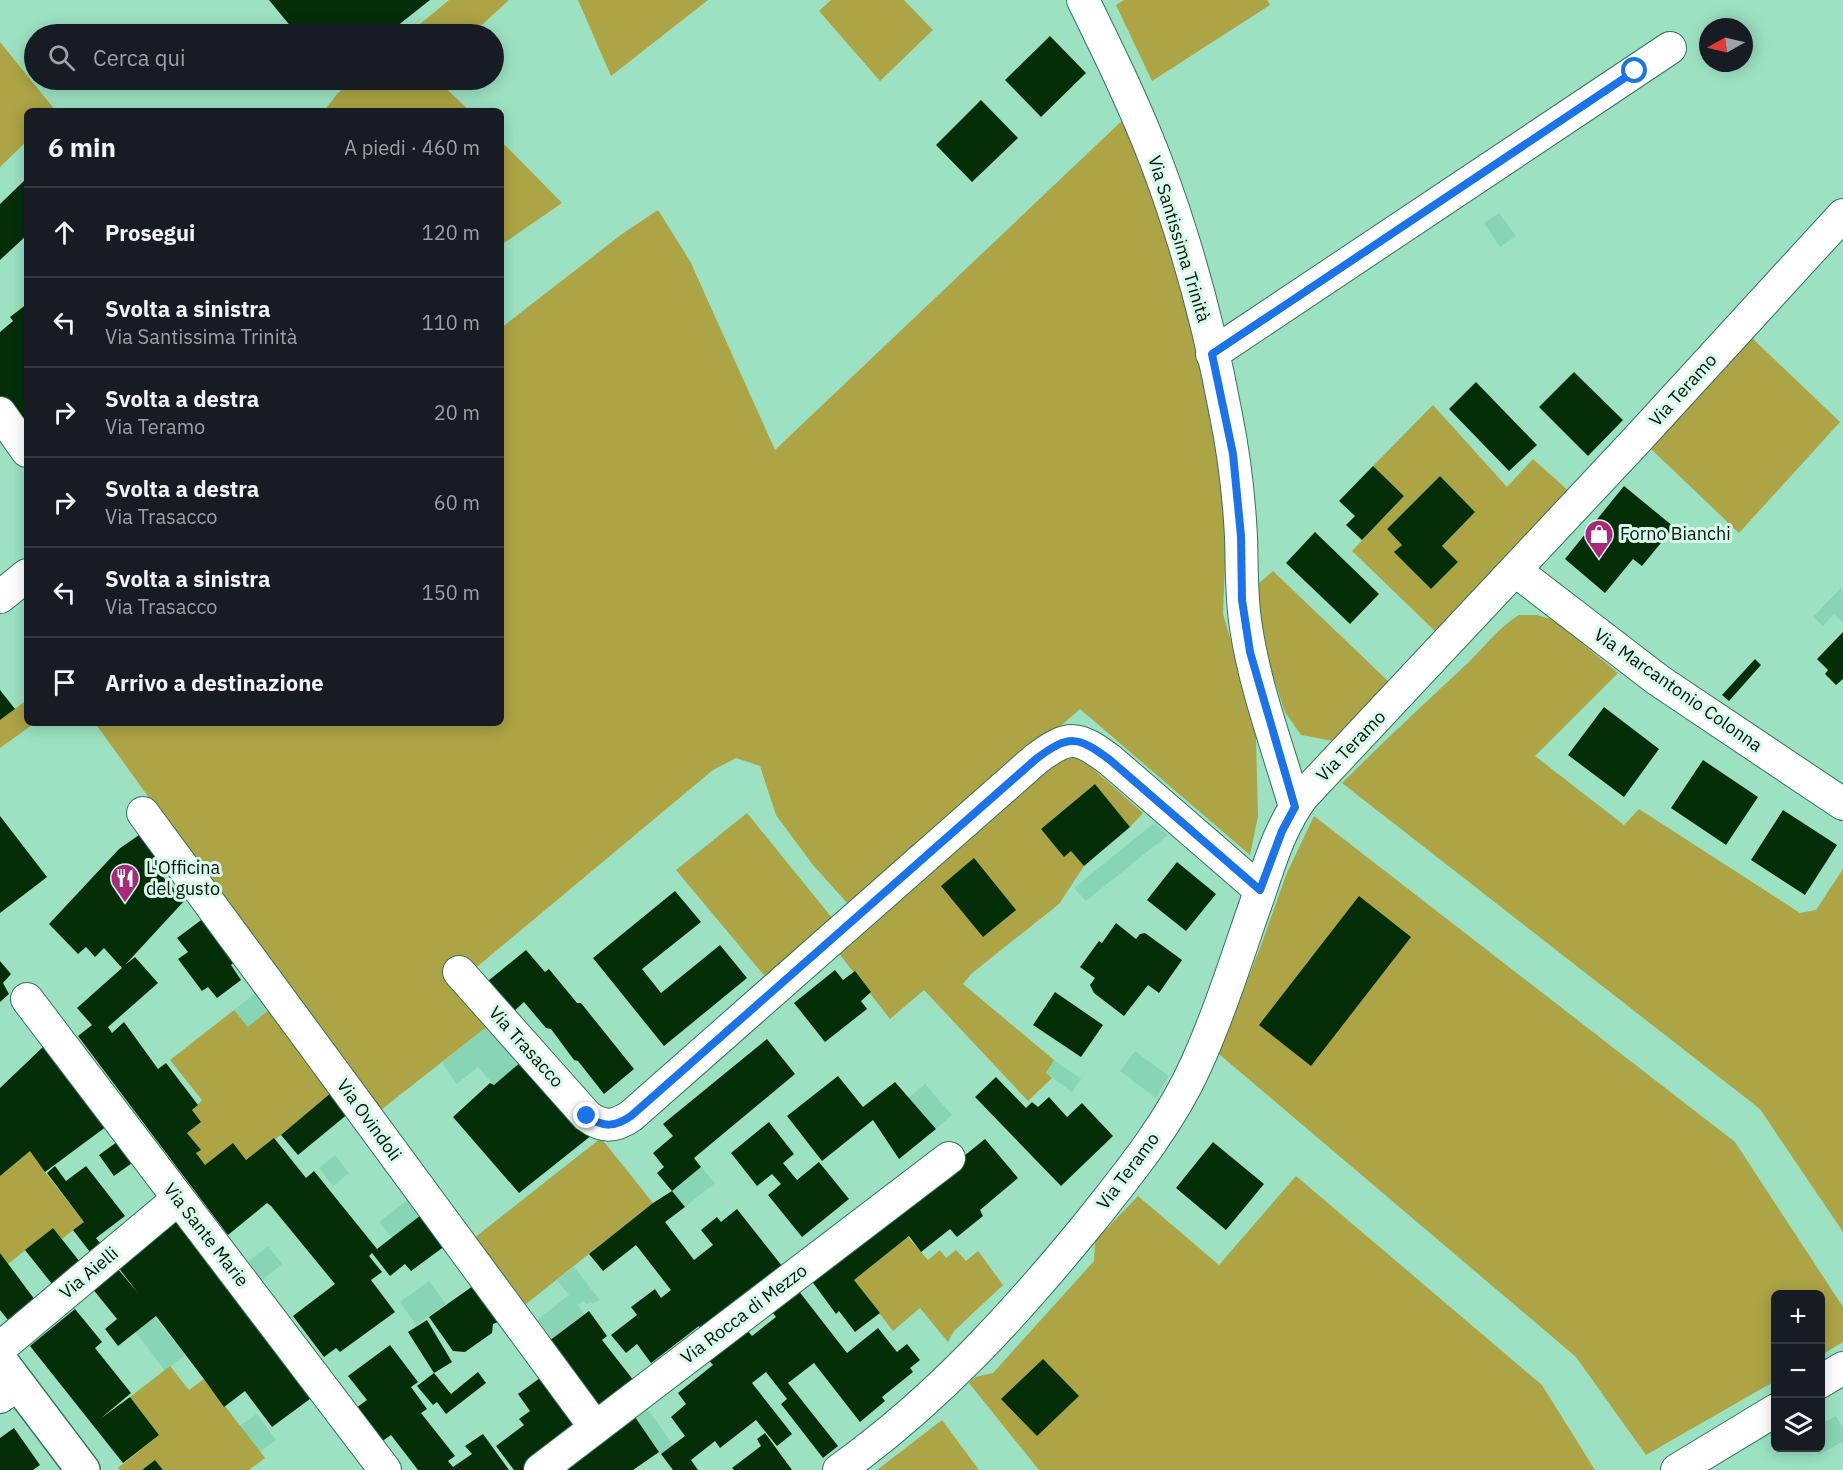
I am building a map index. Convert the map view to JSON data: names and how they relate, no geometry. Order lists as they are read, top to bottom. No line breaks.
{"streets":{"street":["Via Santissima Trinità","Via Teramo","Via Marcantonio Colonna","Via Trasacco","Via Ovindoli","Via Sante Marie","Via Aielli","Via Rocca di Mezzo"]},"crossings":[["Via Santissima Trinità","Via Teramo"],["Via Teramo","Via Marcantonio Colonna"],["Via Teramo","Via Trasacco"],["Via Ovindoli","Via Rocca di Mezzo"],["Via Sante Marie","Via Aielli"]],"places":{"shop":["Forno Bianchi"],"restaurant":["L'Officina del gusto"]},"north":"left","page":{"search":"Cerca qui","heading":["6 min","A piedi · 460 m"],"list":[["Prosegui","120 m"],["Svolta a sinistra","Via Santissima Trinità","110 m"],["Svolta a destra","Via Teramo","20 m"],["Svolta a destra","Via Trasacco","60 m"],["Svolta a sinistra","Via Trasacco","150 m"],"Arrivo a destinazione"],"map_buttons":["+","−"]}}
